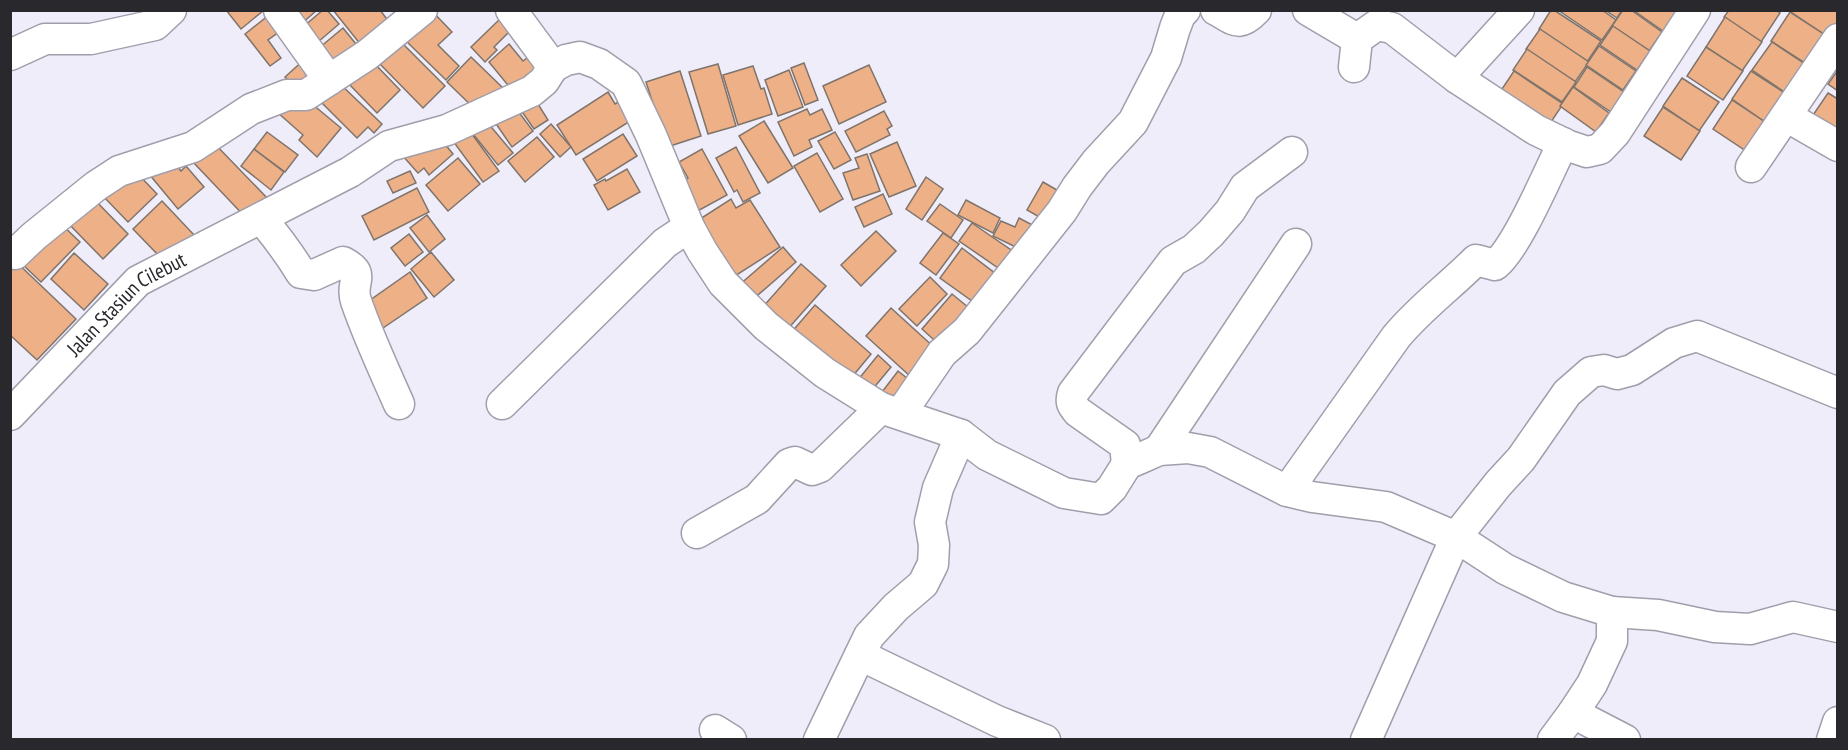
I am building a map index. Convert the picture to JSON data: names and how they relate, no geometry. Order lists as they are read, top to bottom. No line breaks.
{"streets":{"street":["Jalan Stasiun Cilebut"]}}
